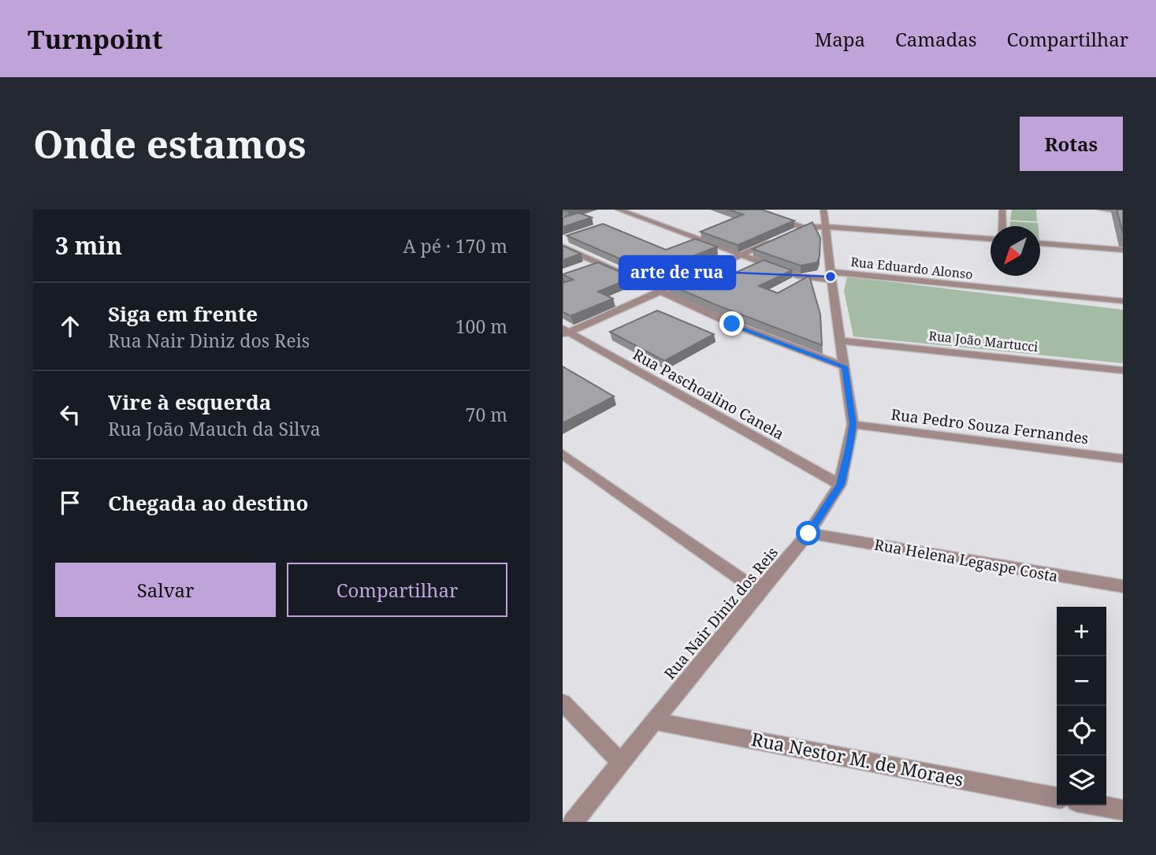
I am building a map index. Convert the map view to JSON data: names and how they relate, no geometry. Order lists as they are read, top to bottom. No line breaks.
{"streets":{"street":["Rua Eduardo Alonso","Rua João Martucci","Rua Paschoalino Canela","Rua Pedro Souza Fernandes","Rua Helena Legaspe Costa","Rua Nair Diniz dos Reis","Rua Nestor M. de Moraes"]},"crossings":[["Rua Eduardo Alonso","Rua Nair Diniz dos Reis"],["Rua João Martucci","Rua Nair Diniz dos Reis"],["Rua Paschoalino Canela","Rua Nair Diniz dos Reis"],["Rua Pedro Souza Fernandes","Rua Nair Diniz dos Reis"],["Rua Helena Legaspe Costa","Rua Nair Diniz dos Reis"],["Rua Nair Diniz dos Reis","Rua Nestor M. de Moraes"]],"places":["arte de rua"],"north":"bottom left","page":{"header":"Turnpoint","nav":["Mapa","Camadas","Compartilhar"],"buttons":["Rotas",["Salvar","Compartilhar"]],"title":"Onde estamos","heading":["3 min","A pé · 170 m"],"list":[["Siga em frente","Rua Nair Diniz dos Reis","100 m"],["Vire à esquerda","Rua João Mauch da Silva","70 m"],"Chegada ao destino"],"map_buttons":["+","−"]}}
